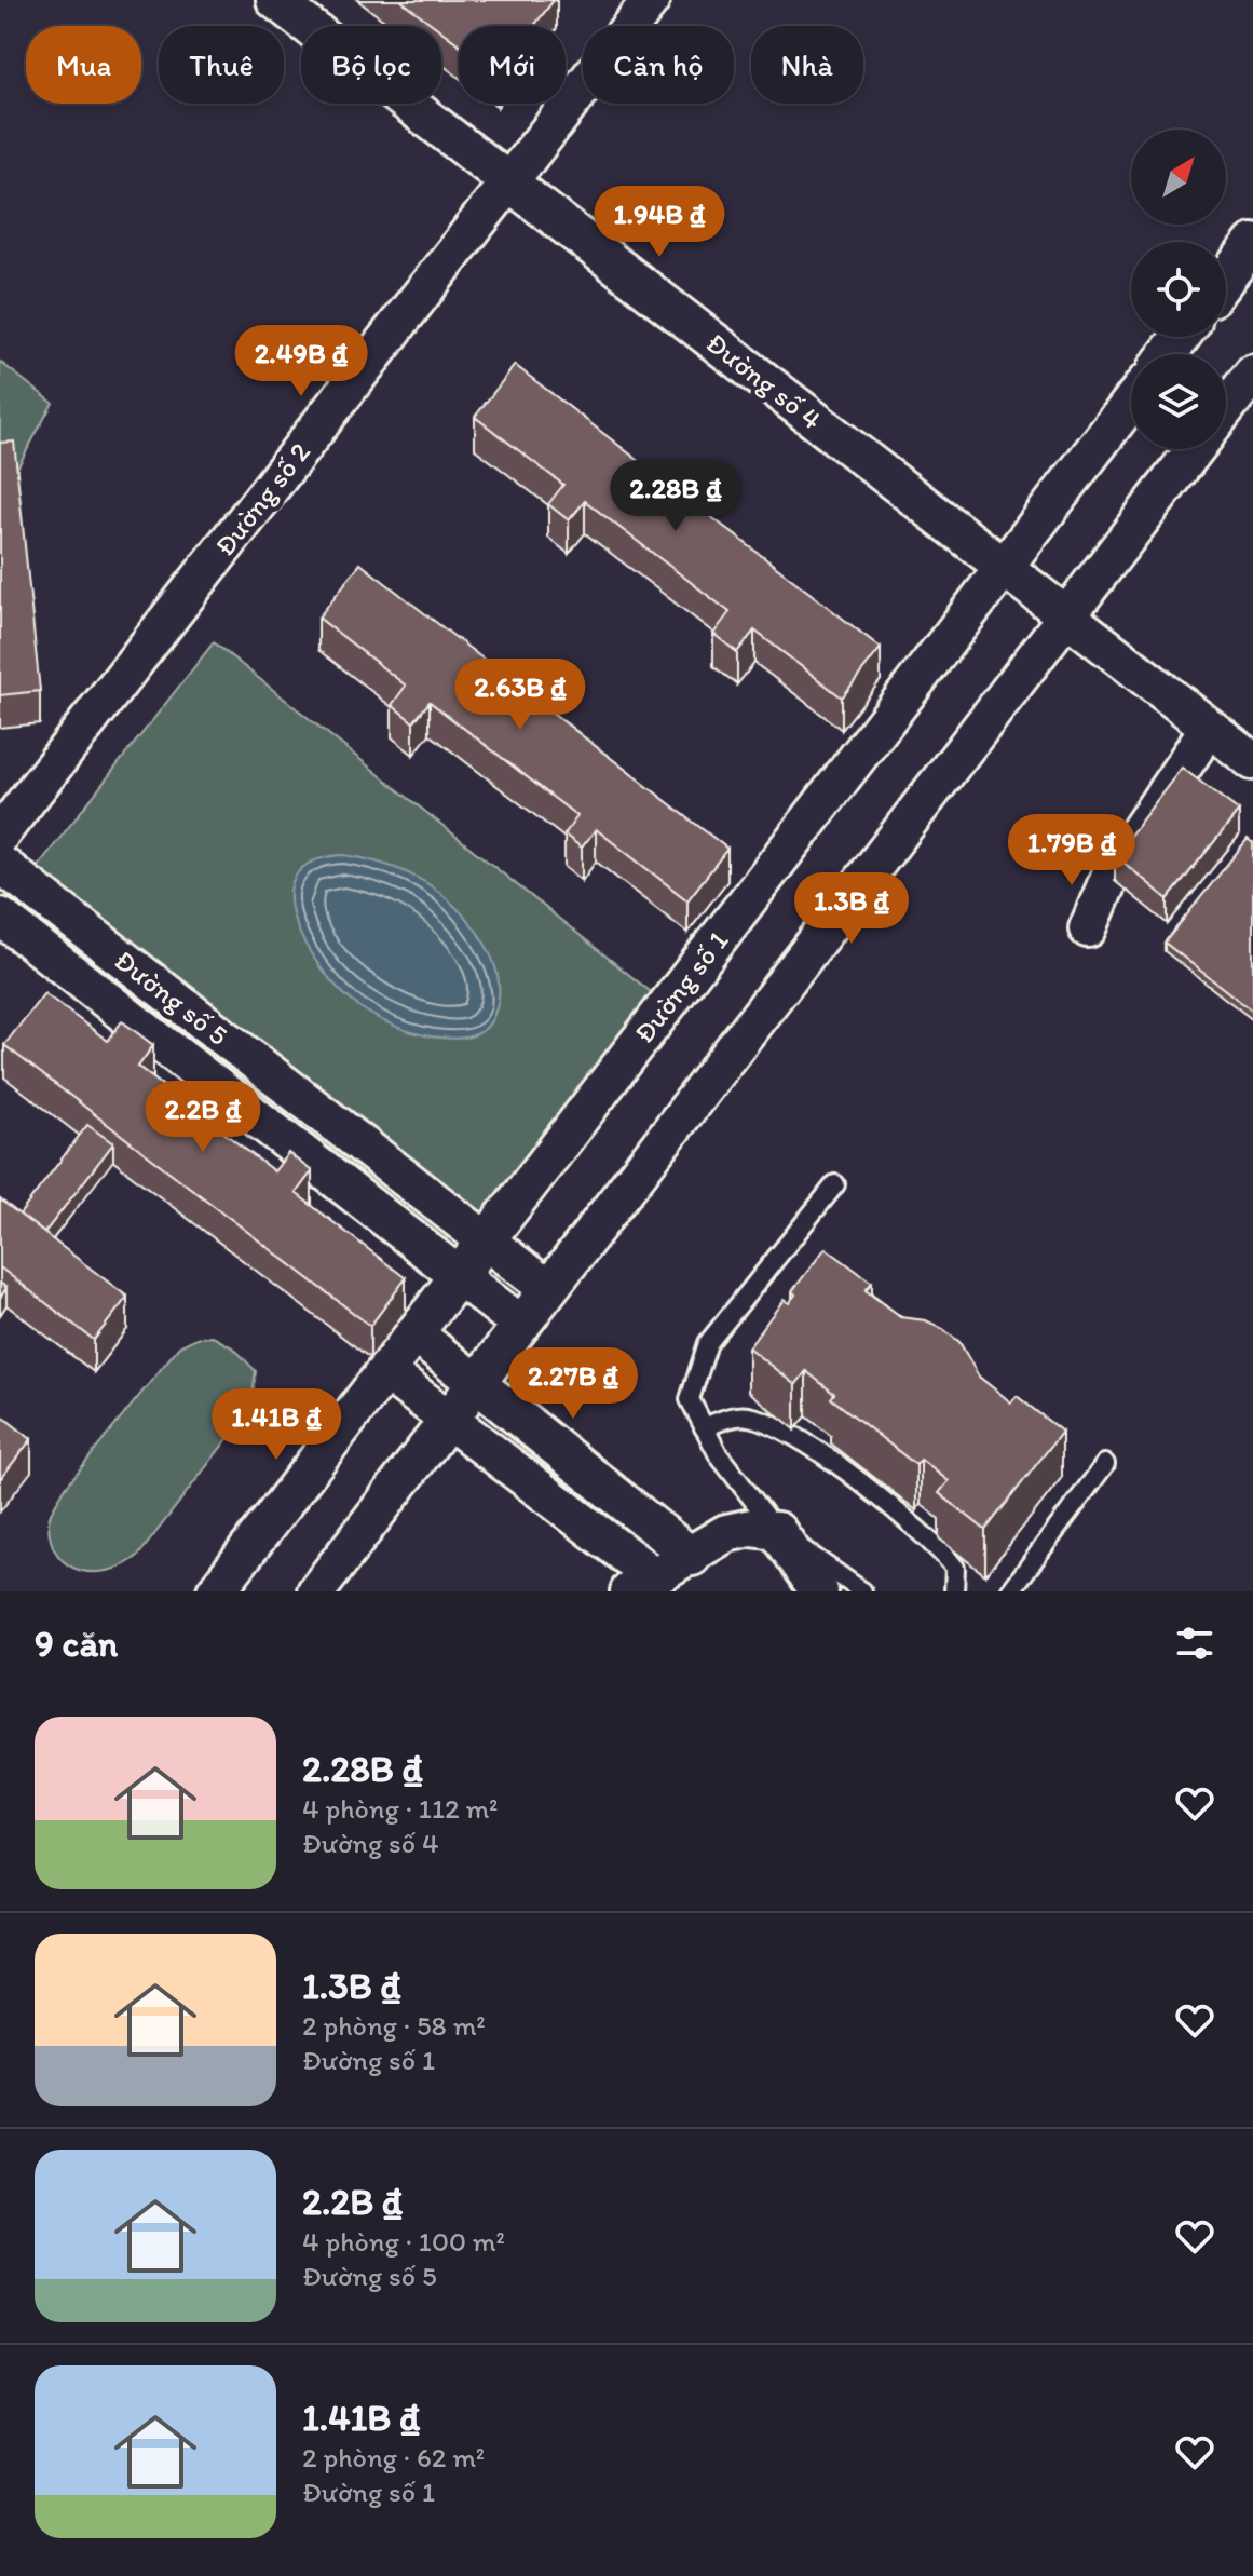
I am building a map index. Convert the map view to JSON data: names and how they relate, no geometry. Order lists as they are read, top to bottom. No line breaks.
{"streets":{"street":["Đường số 4","Đường số 2","Đường số 1","Đường số 5"]},"crossings":[["Đường số 4","Đường số 2"],["Đường số 4","Đường số 1"],["Đường số 1","Đường số 5"]],"north":"top right","page":{"chip":["Mua","Thuê","Bộ lọc","Mới","Căn hộ","Nhà"],"price":["1.94B ₫","2.49B ₫","2.28B ₫","2.63B ₫","1.79B ₫","1.3B ₫","2.2B ₫","2.27B ₫","1.41B ₫"],"heading":"9 căn","list":[{"name":"2.28B ₫","note":"4 phòng · 112 m² · Đường số 4"},{"name":"1.3B ₫","note":"2 phòng · 58 m² · Đường số 1"},{"name":"2.2B ₫","note":"4 phòng · 100 m² · Đường số 5"},{"name":"1.41B ₫","note":"2 phòng · 62 m² · Đường số 1"}]}}
